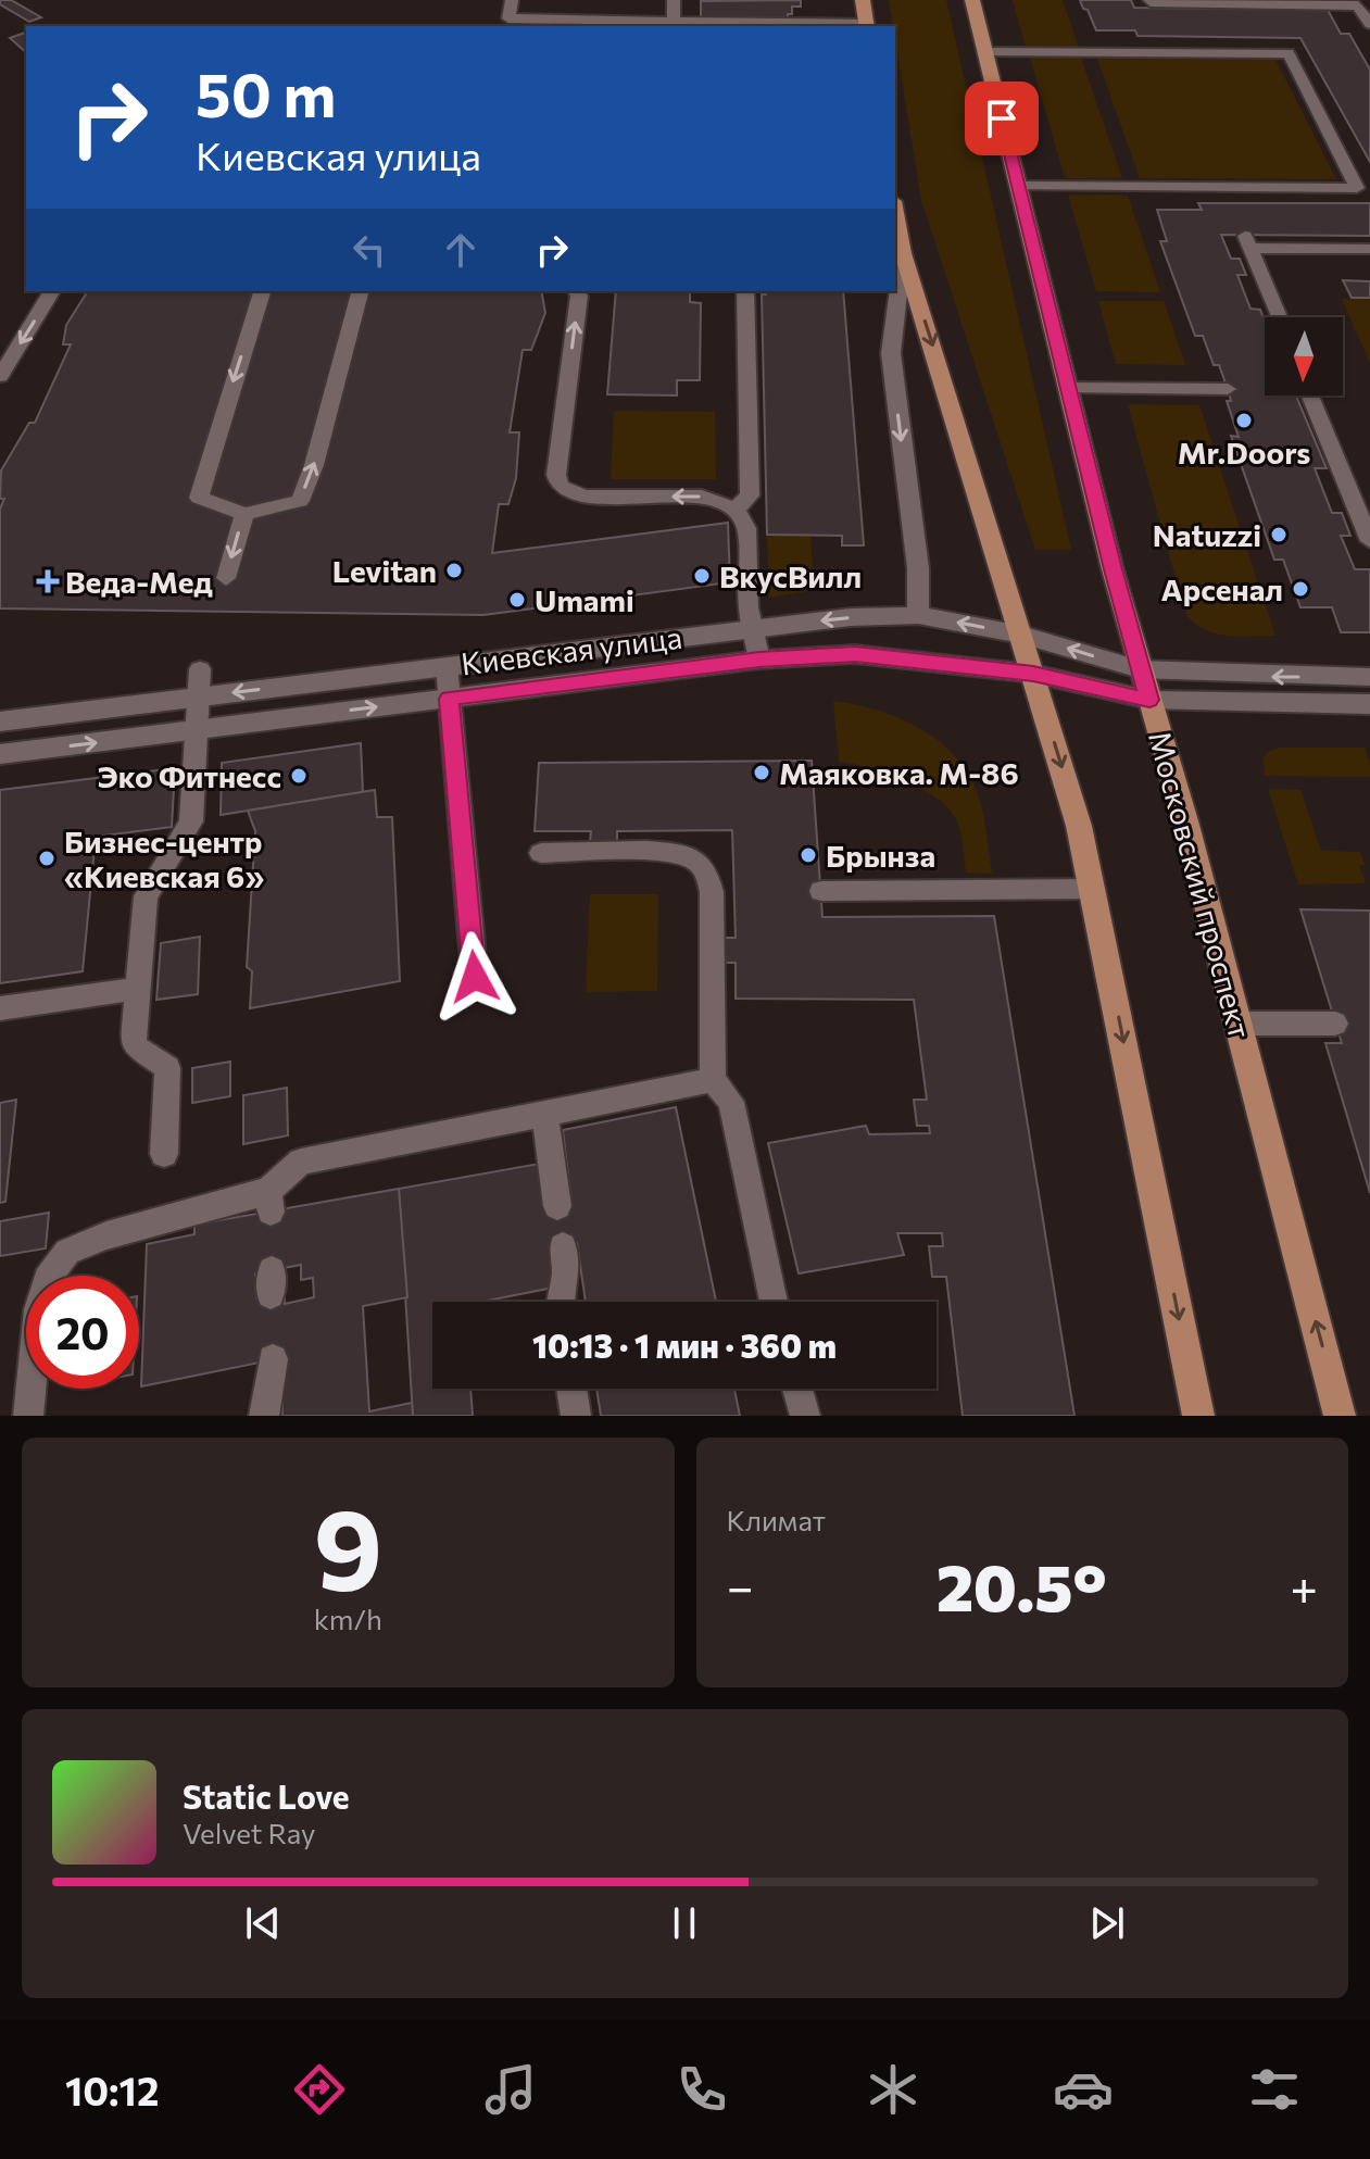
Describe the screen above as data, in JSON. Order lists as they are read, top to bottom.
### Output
{
  "streets": {
    "main road": ["Московский проспект"],
    "street": ["Киевская улица"]
  },
  "crossings": [
    ["Киевская улица", "Московский проспект"]
  ],
  "places": {
    "other": [
      "Mr.Doors",
      "Natuzzi",
      "Levitan",
      "ВкусВилл",
      "Арсенал",
      "Umami",
      "Маяковка. М-86",
      "Эко Фитнесс",
      "Брынза",
      "Бизнес-центр «Киевская 6»"
    ],
    "health": ["Веда-Мед"]
  },
  "north": "bottom",
  "page": {
    "turn": ["50 m", "Киевская улица"],
    "limit": "20",
    "trip": "10:13 · 1 мин · 360 m",
    "tile": [
      ["9", "km/h"],
      "Климат"
    ],
    "heat": ["−", "20.5°", "+"],
    "song": ["Static Love", "Velvet Ray"],
    "tabs": "10:12"
  }
}
